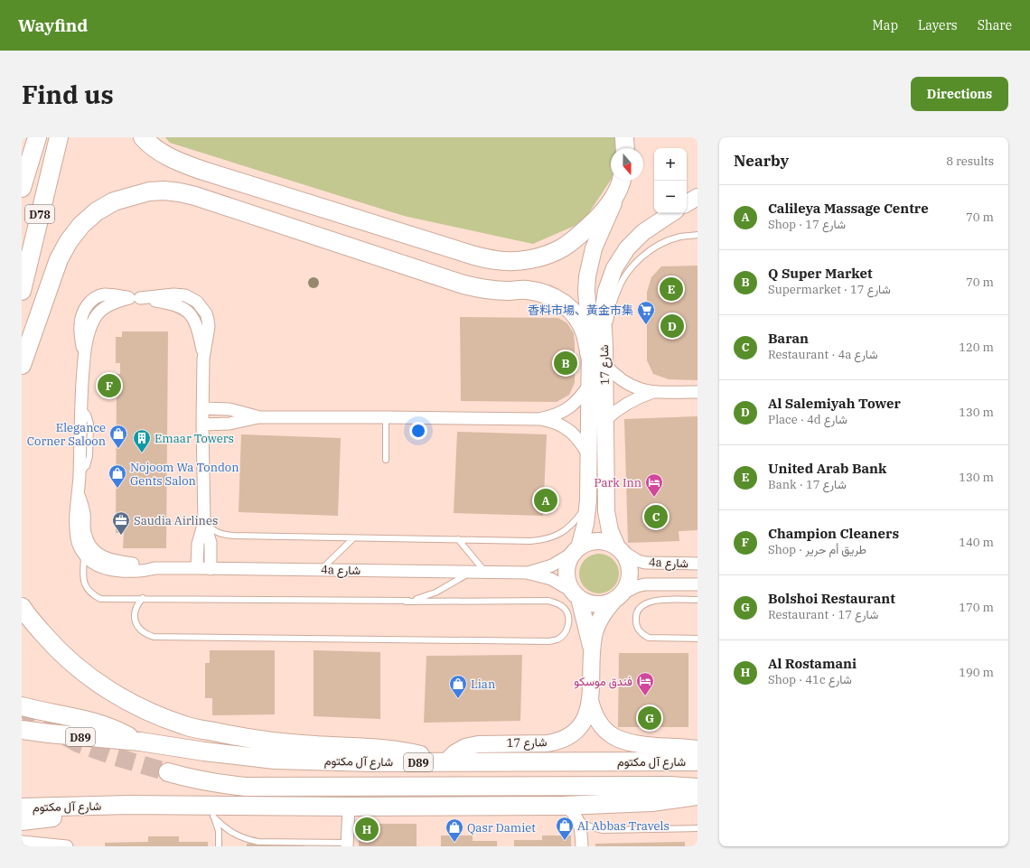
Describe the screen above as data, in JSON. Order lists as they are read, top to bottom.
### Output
{
  "streets": {
    "main road": ["D78", "D89", "شارع آل مكتوم"],
    "street": ["شارع 17", "4a شارع"]
  },
  "crossings": [
    ["شارع 17", "4a شارع"],
    ["شارع 17", "شارع آل مكتوم"]
  ],
  "places": {
    "supermarket": ["香料市場、黃金市集"],
    "shop": [
      "Elegance Corner Saloon",
      "Nojoom Wa Tondon Gents Salon",
      "Lian",
      "Al Abbas Travels",
      "Qasr Damiet"
    ],
    "building": ["Emaar Towers"],
    "hotel": ["Park Inn", "فندق موسكو"],
    "office": ["Saudia Airlines"]
  },
  "north": "bottom",
  "page": {
    "header": "Wayfind",
    "nav": ["Map", "Layers", "Share"],
    "buttons": "Directions",
    "title": "Find us",
    "heading": ["Nearby", "8 results"],
    "map_buttons": ["+", "−"],
    "list": [
      {
        "mark": "A",
        "name": "Calileya Massage Centre",
        "note": "Shop · شارع 17",
        "value": "70 m"
      },
      {
        "mark": "B",
        "name": "Q Super Market",
        "note": "Supermarket · شارع 17",
        "value": "70 m"
      },
      {
        "mark": "C",
        "name": "Baran",
        "note": "Restaurant · 4a شارع",
        "value": "120 m"
      },
      {
        "mark": "D",
        "name": "Al Salemiyah Tower",
        "note": "Place · 4d شارع",
        "value": "130 m"
      },
      {
        "mark": "E",
        "name": "United Arab Bank",
        "note": "Bank · شارع 17",
        "value": "130 m"
      },
      {
        "mark": "F",
        "name": "Champion Cleaners",
        "note": "Shop · طريق أم حرير",
        "value": "140 m"
      },
      {
        "mark": "G",
        "name": "Bolshoi Restaurant",
        "note": "Restaurant · شارع 17",
        "value": "170 m"
      },
      {
        "mark": "H",
        "name": "Al Rostamani",
        "note": "Shop · 41c شارع",
        "value": "190 m"
      }
    ],
    "pins": [
      "E",
      "D",
      "B",
      "F",
      "A",
      "C",
      "G",
      "H"
    ]
  }
}
